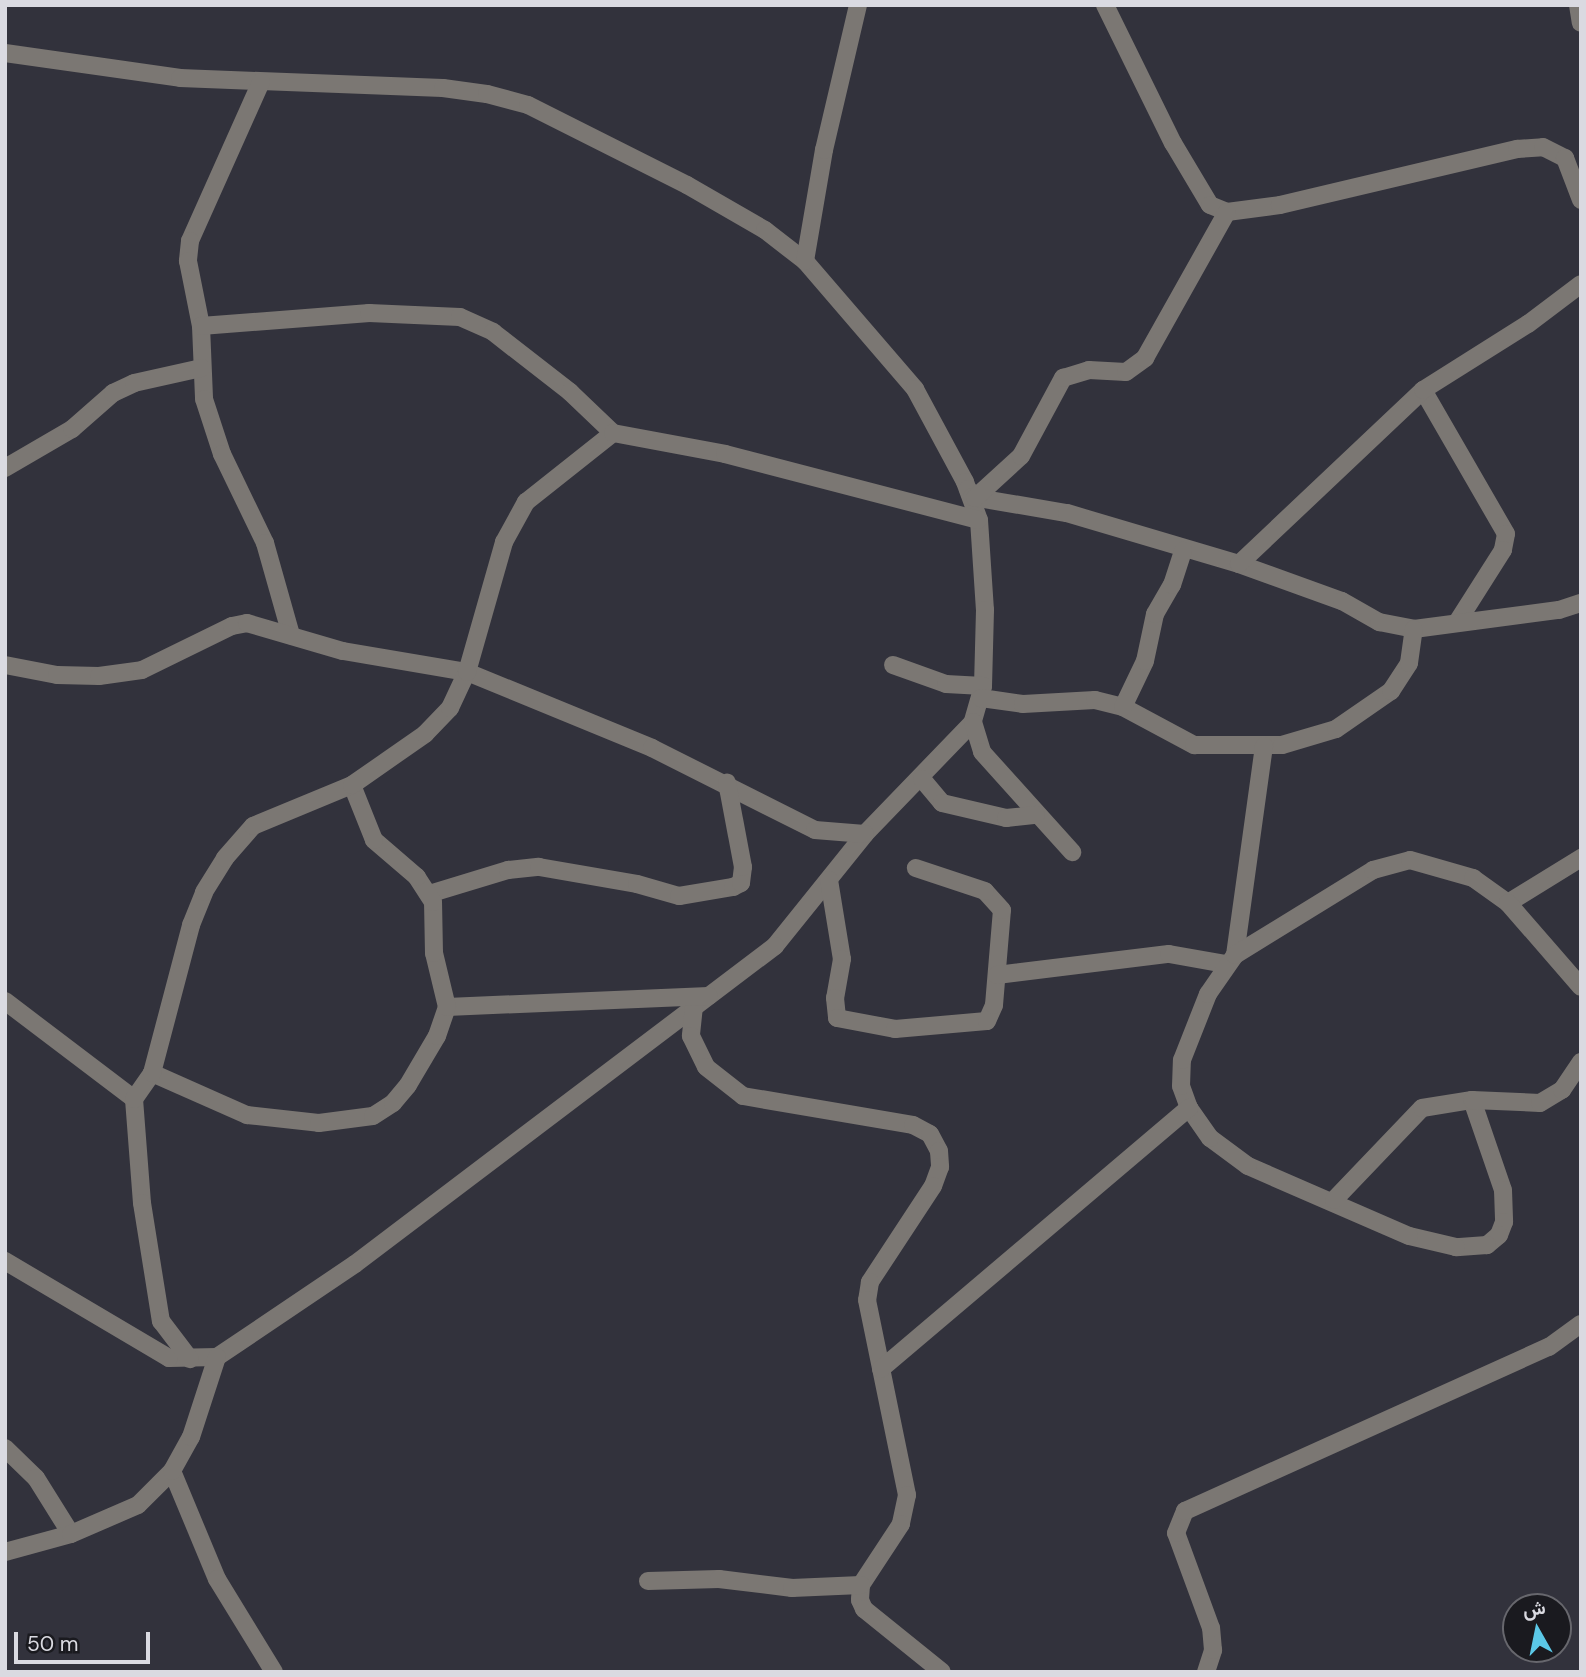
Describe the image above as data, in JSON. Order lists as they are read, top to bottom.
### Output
{
  "scale_bar": "50 m",
  "north": "top"
}
